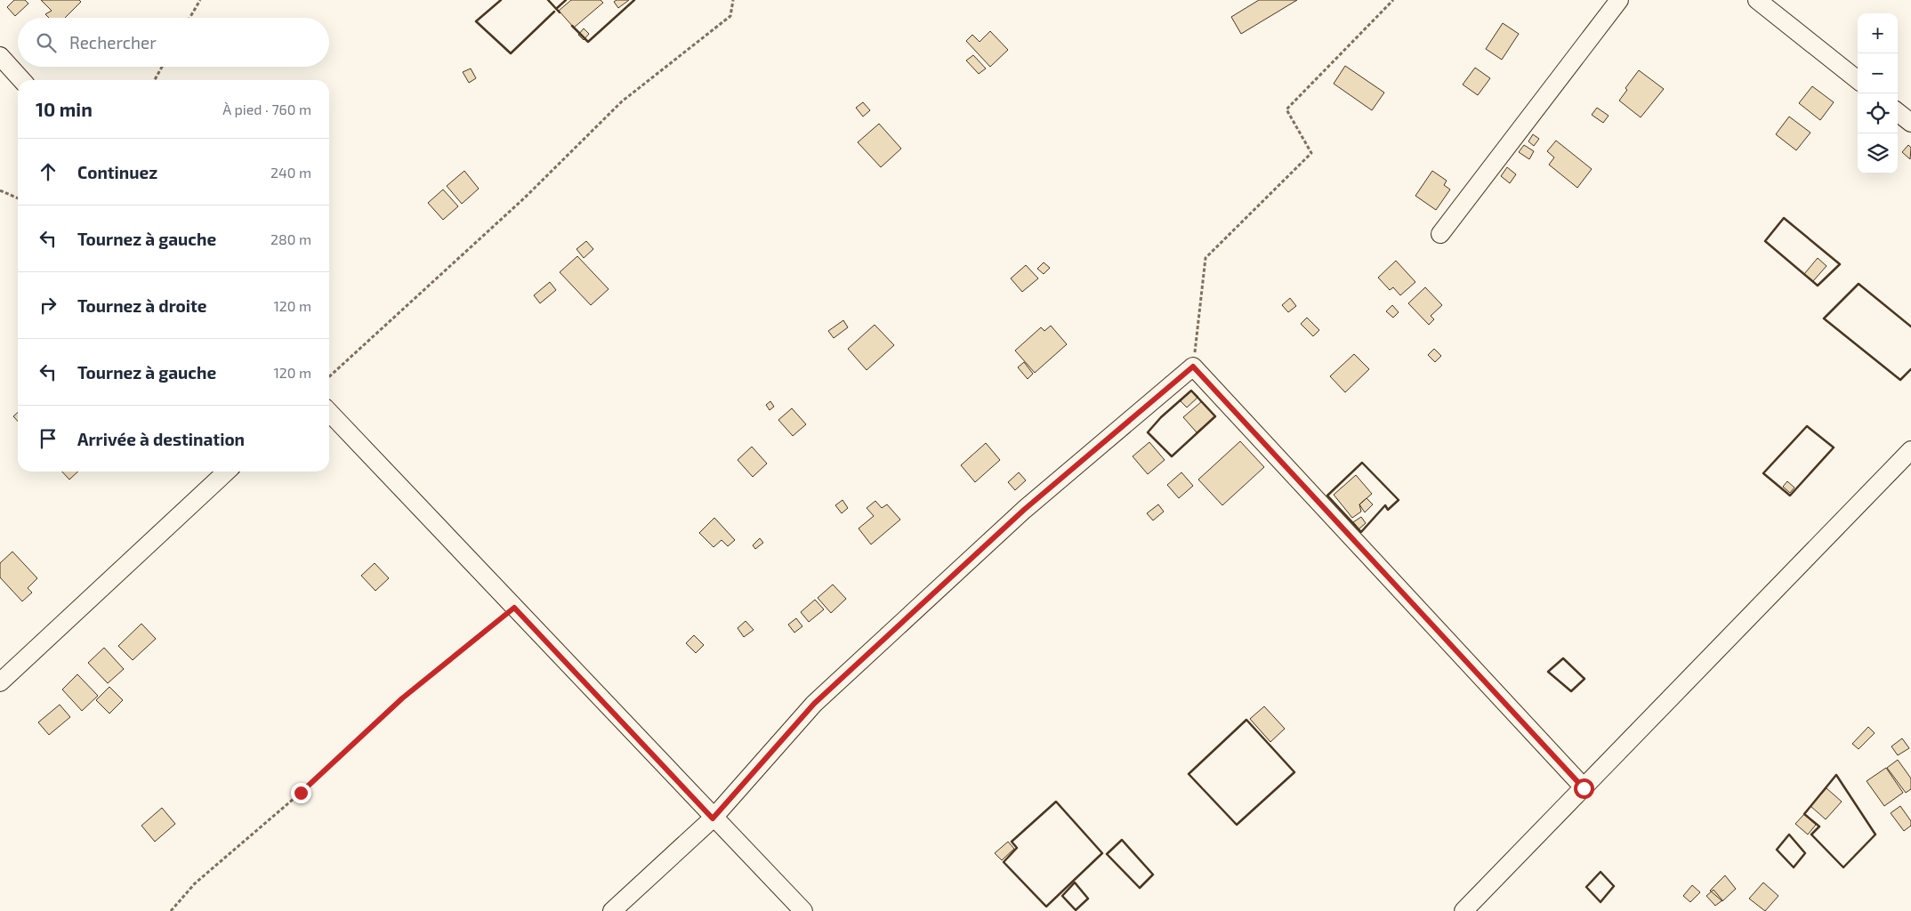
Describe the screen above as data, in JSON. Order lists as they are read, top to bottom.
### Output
{
  "page": {
    "map_buttons": ["+", "−"],
    "search": "Rechercher",
    "heading": ["10 min", "À pied · 760 m"],
    "list": [
      ["Continuez", "240 m"],
      ["Tournez à gauche", "280 m"],
      ["Tournez à droite", "120 m"],
      ["Tournez à gauche", "120 m"],
      "Arrivée à destination"
    ]
  }
}
